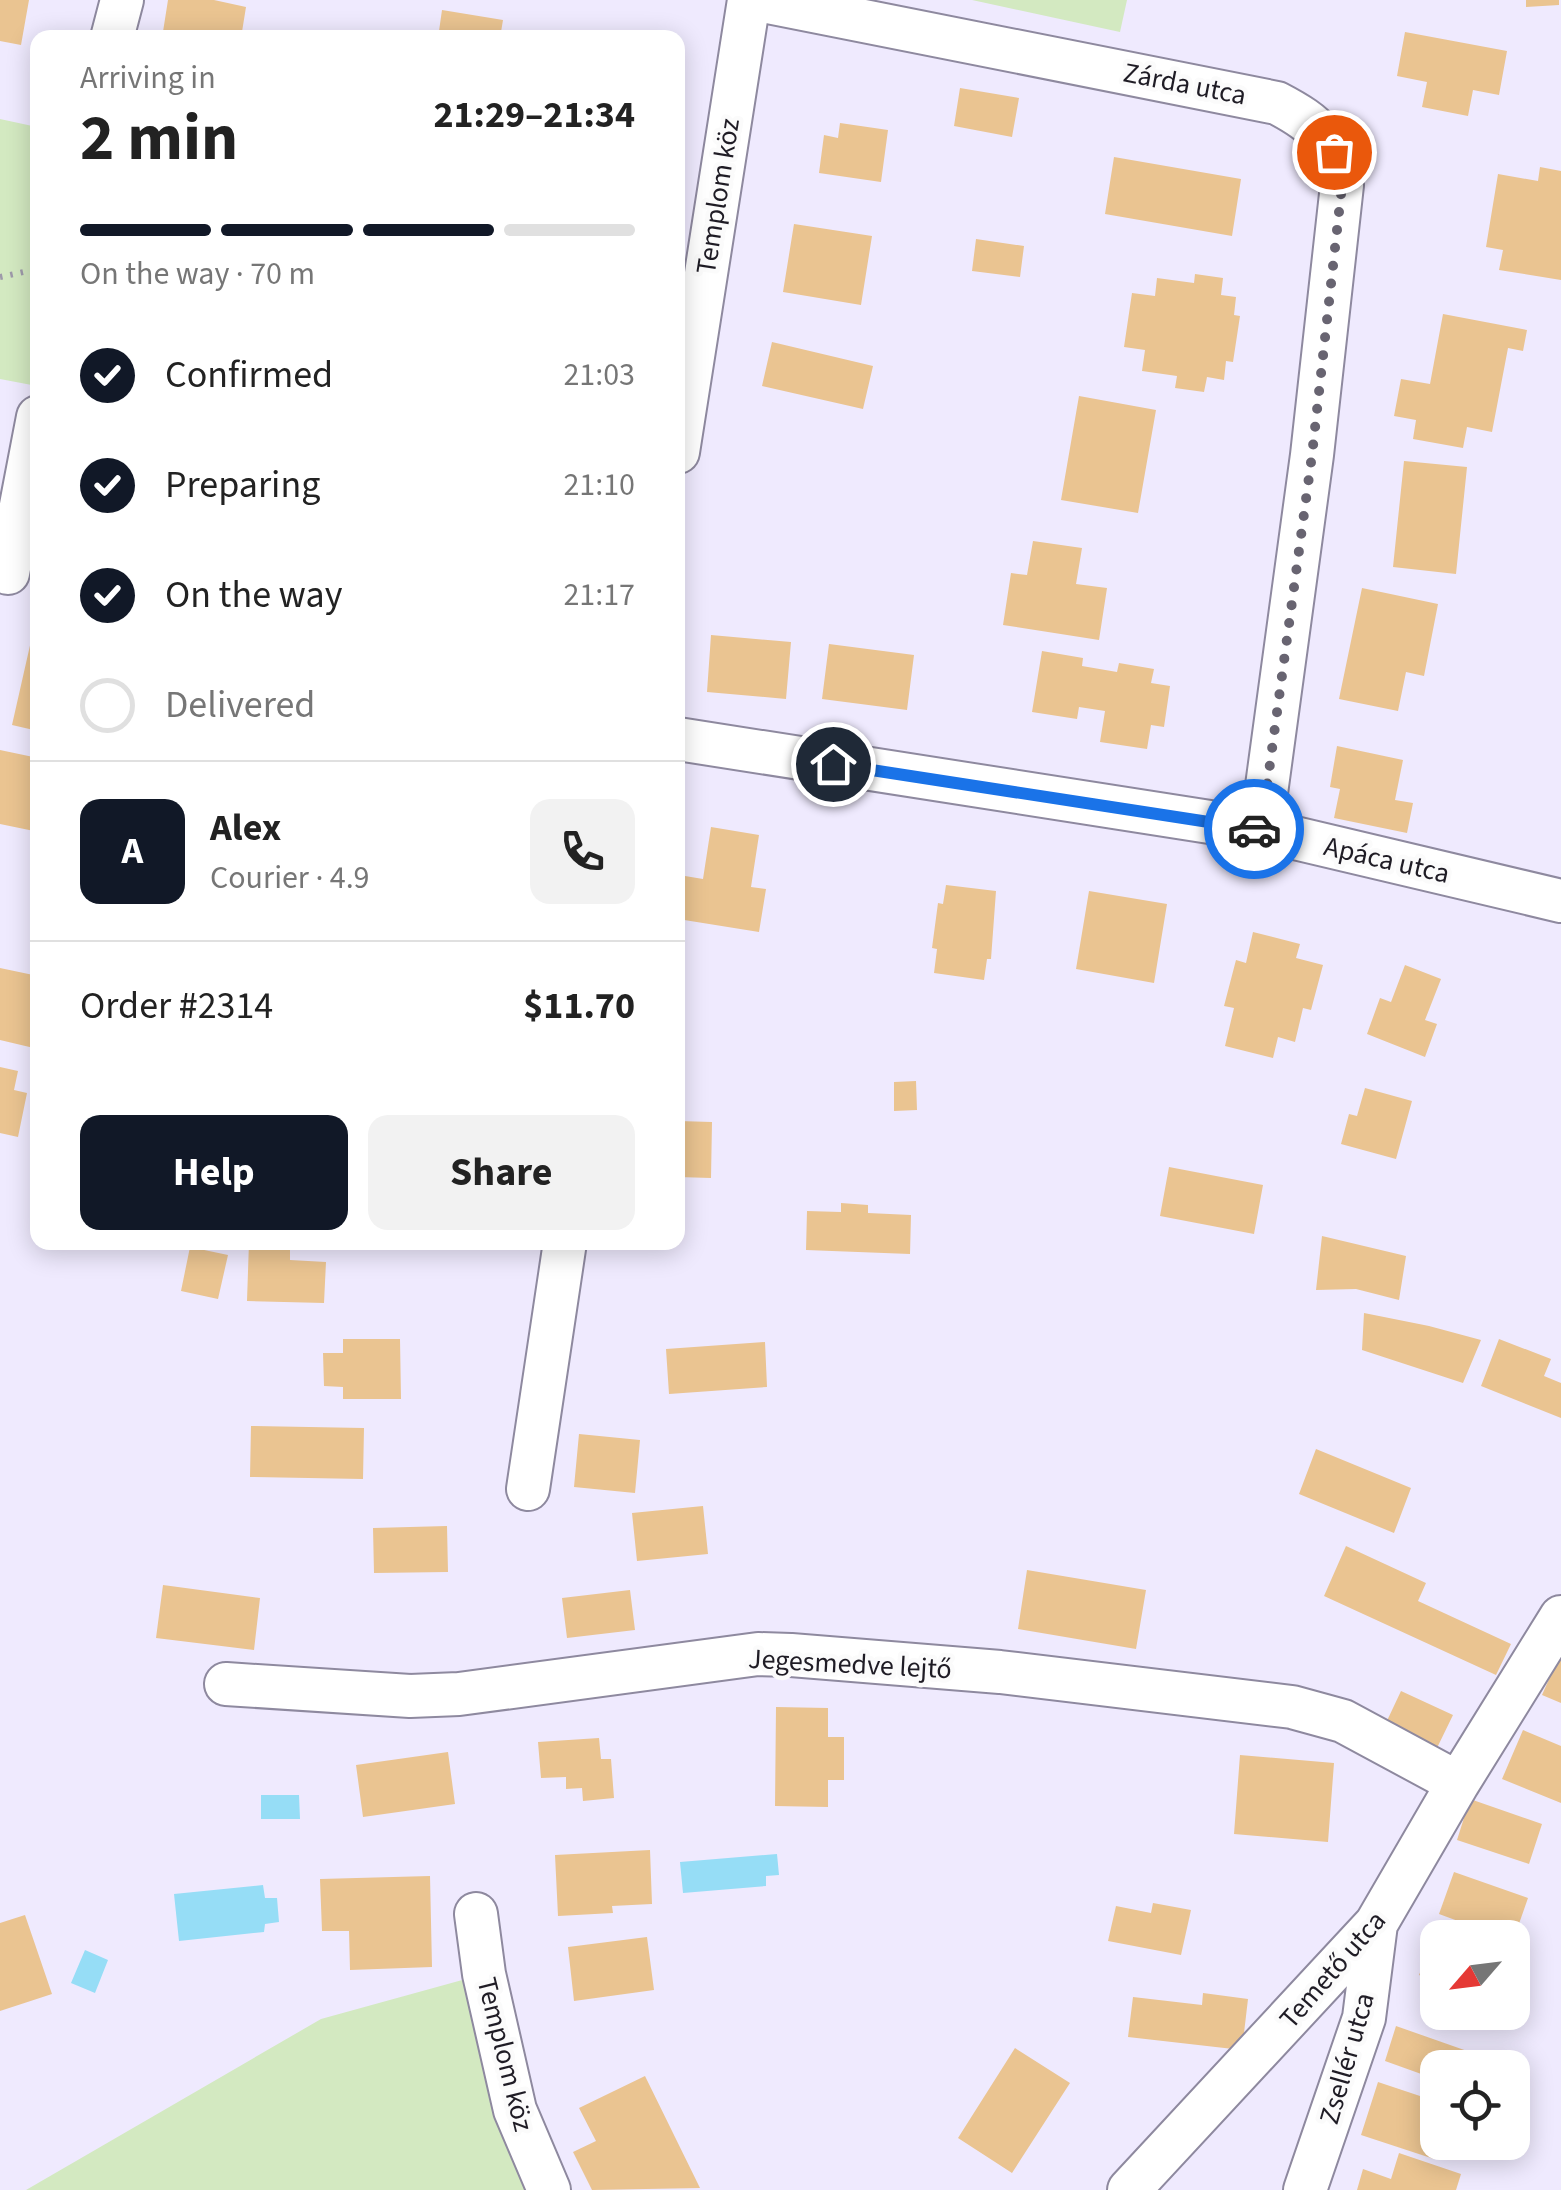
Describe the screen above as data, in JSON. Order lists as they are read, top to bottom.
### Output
{
  "streets": {
    "street": [
      "Zárda utca",
      "Templom köz",
      "Apáca utca",
      "Jegesmedve lejtő",
      "Temető utca",
      "Zsellér utca"
    ]
  },
  "crossings": [
    ["Zárda utca", "Apáca utca"],
    ["Jegesmedve lejtő", "Temető utca"],
    ["Temető utca", "Zsellér utca"]
  ],
  "north": "bottom left",
  "page": {
    "heading": ["2 min", "Arriving in", "21:29–21:34"],
    "panel": [
      "Alex",
      "Courier · 4.9",
      "Order #2314",
      "$11.70"
    ],
    "bar": "On the way · 70 m",
    "list": [
      ["Confirmed", "21:03"],
      ["Preparing", "21:10"],
      ["On the way", "21:17"],
      "Delivered"
    ],
    "round": "A",
    "buttons": ["Help", "Share"]
  }
}
